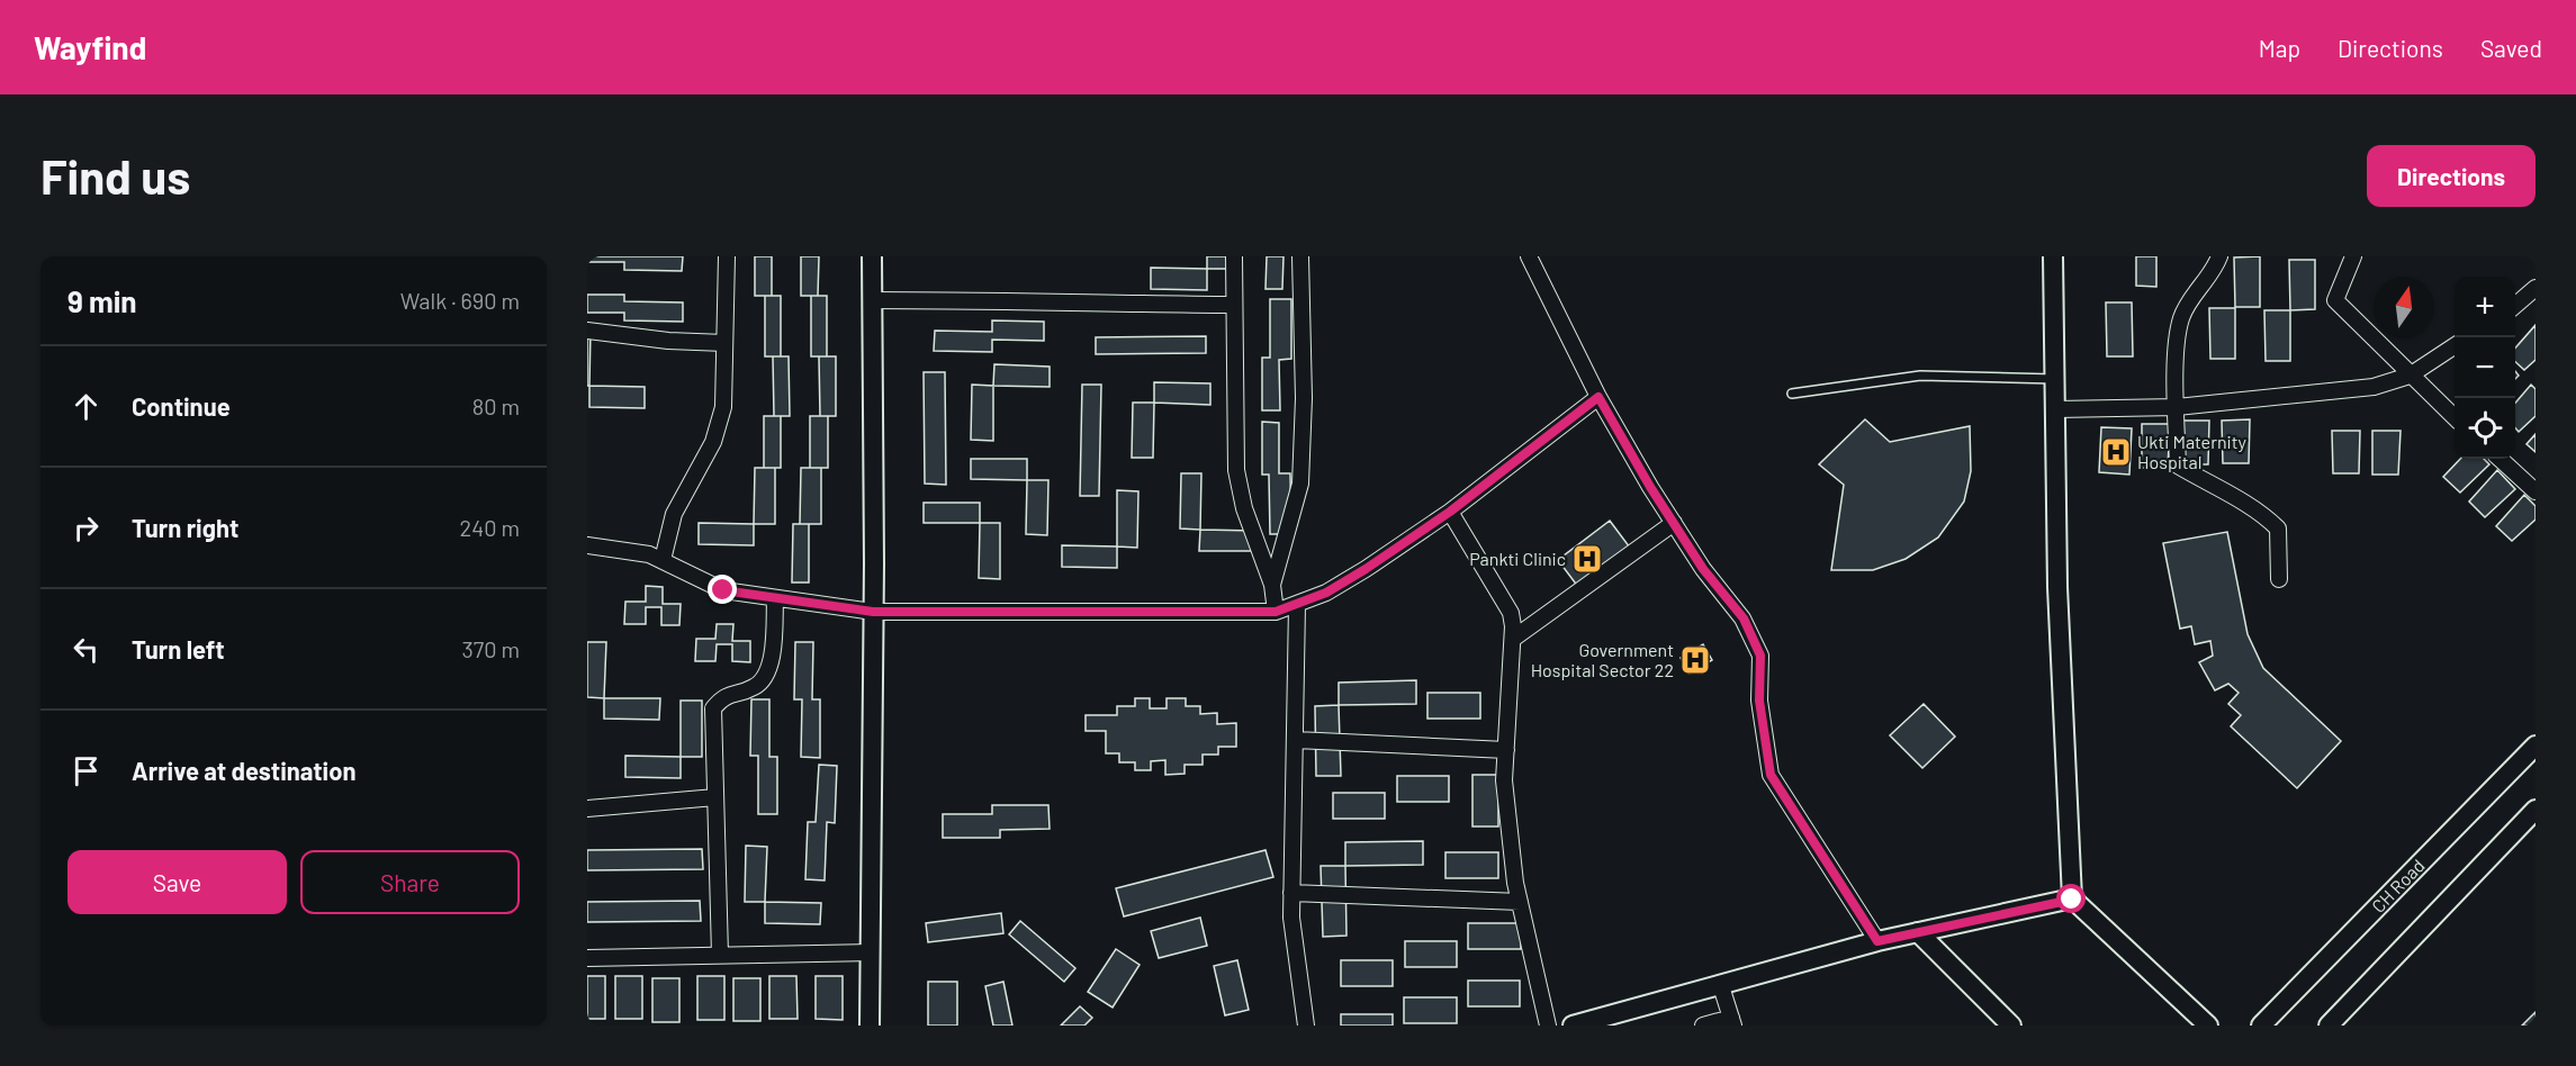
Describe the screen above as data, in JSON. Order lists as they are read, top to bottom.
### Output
{
  "streets": {
    "street": ["CH Road"]
  },
  "places": {
    "hospital": ["Ukti Maternity Hospital", "Pankti Clinic", "Government Hospital Sector 22"]
  },
  "north": "top",
  "page": {
    "header": "Wayfind",
    "nav": ["Map", "Directions", "Saved"],
    "buttons": [
      "Directions",
      ["Save", "Share"]
    ],
    "title": "Find us",
    "heading": ["9 min", "Walk · 690 m"],
    "map_buttons": ["+", "−"],
    "list": [
      ["Continue", "80 m"],
      ["Turn right", "240 m"],
      ["Turn left", "370 m"],
      "Arrive at destination"
    ]
  }
}
